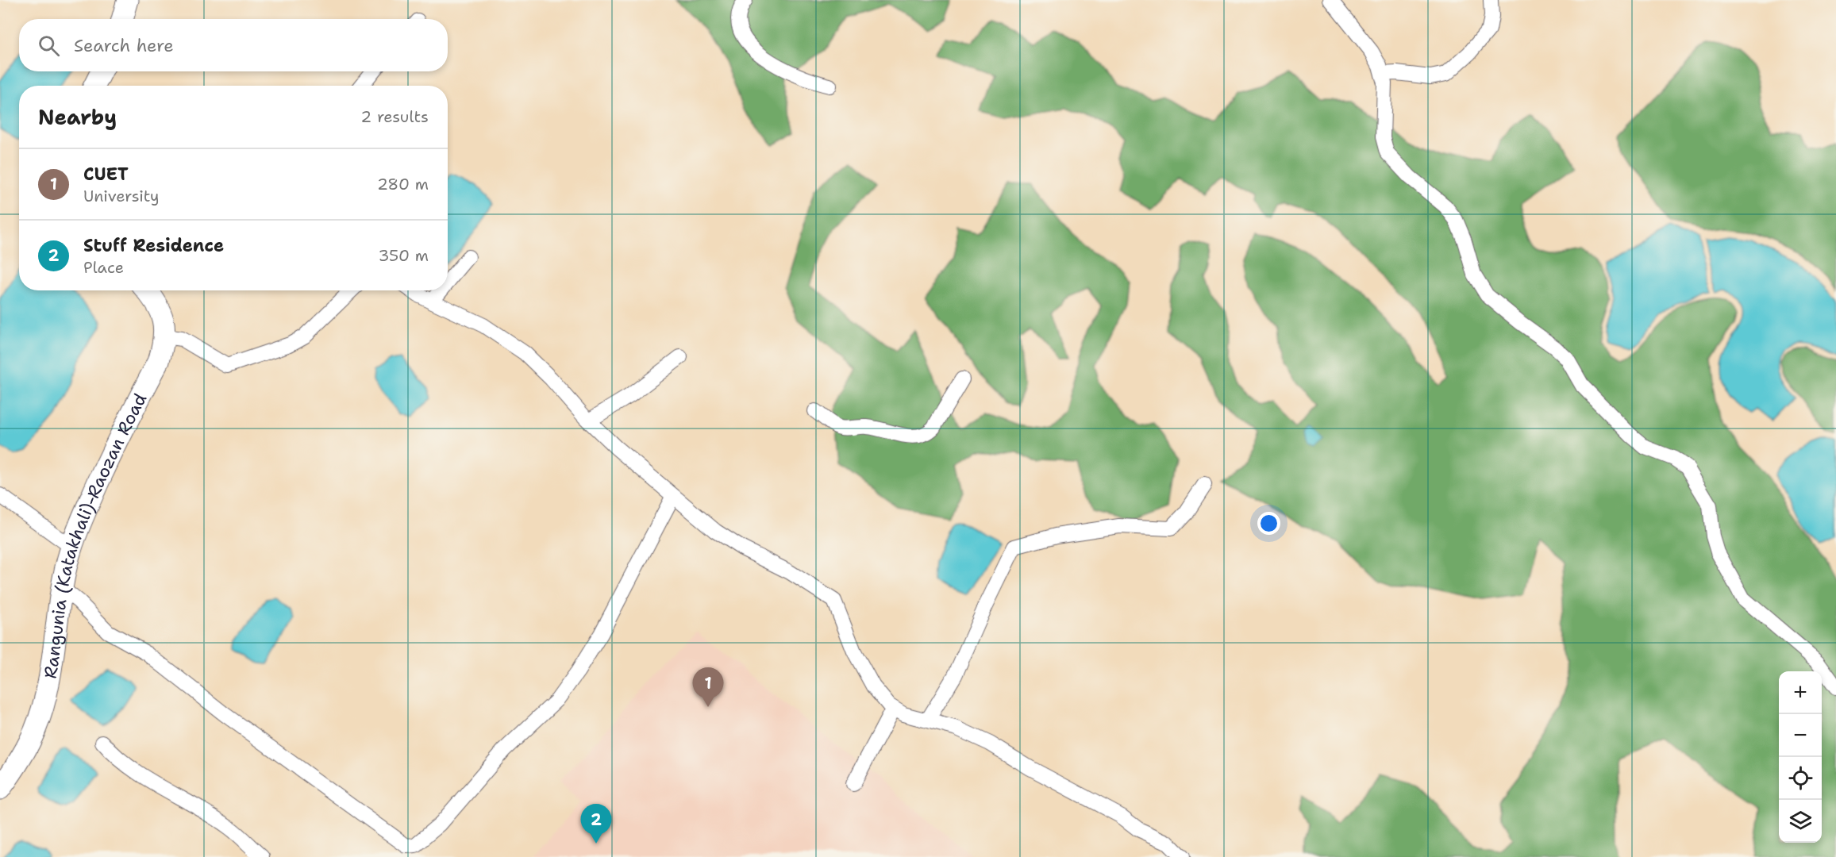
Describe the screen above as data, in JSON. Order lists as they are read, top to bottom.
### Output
{
  "streets": {
    "main road": ["Rangunia (Katakhali)-Raozan Road"]
  },
  "page": {
    "search": "Search here",
    "heading": ["Nearby", "2 results"],
    "list": [
      {
        "mark": "1",
        "name": "CUET",
        "note": "University",
        "value": "280 m"
      },
      {
        "mark": "2",
        "name": "Stuff Residence",
        "note": "Place",
        "value": "350 m"
      }
    ],
    "pins": ["1", "2"],
    "map_buttons": ["+", "−"]
  }
}
